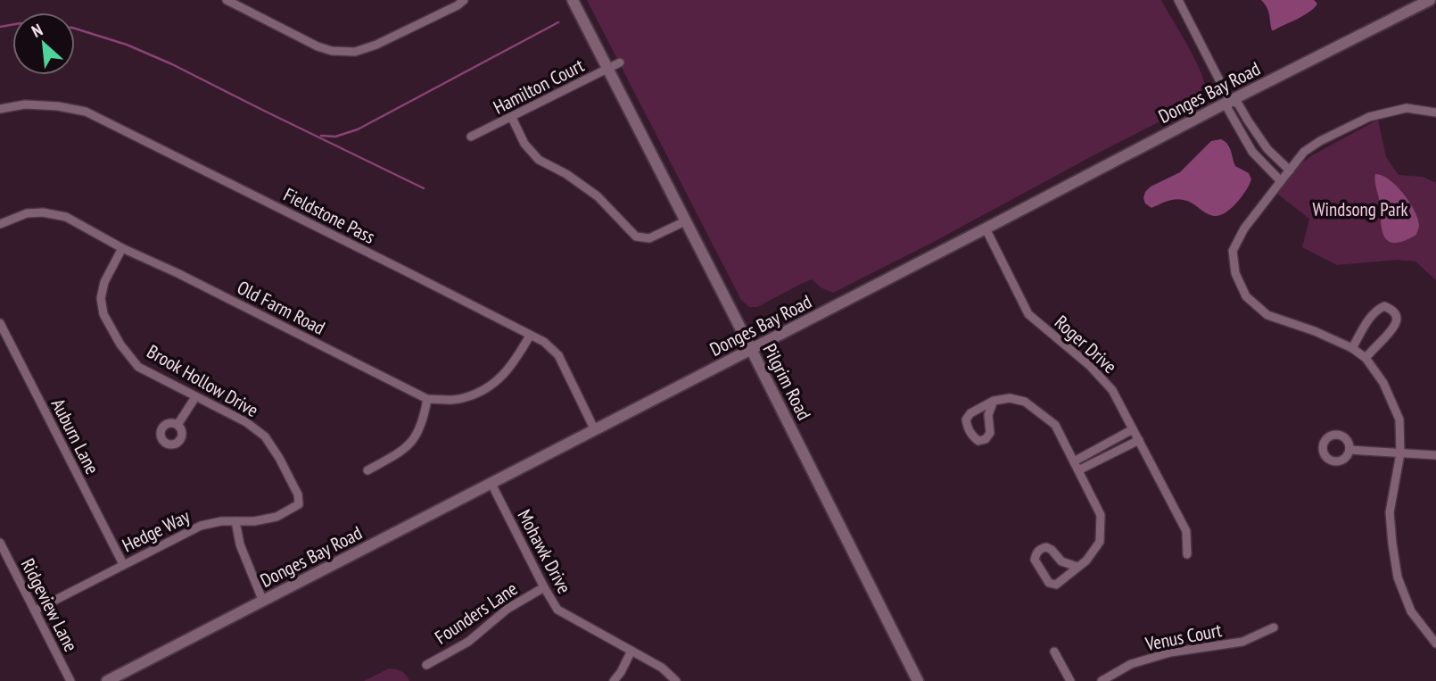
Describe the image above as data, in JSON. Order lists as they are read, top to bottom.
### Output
{
  "streets": {
    "street": [
      "Hamilton Court",
      "Donges Bay Road",
      "Fieldstone Pass",
      "Old Farm Road",
      "Roger Drive",
      "Brook Hollow Drive",
      "Pilgrim Road",
      "Auburn Lane",
      "Hedge Way",
      "Mohawk Drive",
      "Ridgeview Lane",
      "Founders Lane",
      "Venus Court"
    ]
  },
  "crossings": [
    ["Hamilton Court", "Pilgrim Road"],
    ["Donges Bay Road", "Fieldstone Pass"],
    ["Donges Bay Road", "Roger Drive"],
    ["Donges Bay Road", "Pilgrim Road"],
    ["Donges Bay Road", "Mohawk Drive"],
    ["Fieldstone Pass", "Old Farm Road"],
    ["Old Farm Road", "Brook Hollow Drive"],
    ["Brook Hollow Drive", "Hedge Way"],
    ["Auburn Lane", "Hedge Way"],
    ["Hedge Way", "Ridgeview Lane"],
    ["Mohawk Drive", "Founders Lane"]
  ],
  "parks": ["Windsong Park"],
  "north": "top left"
}
